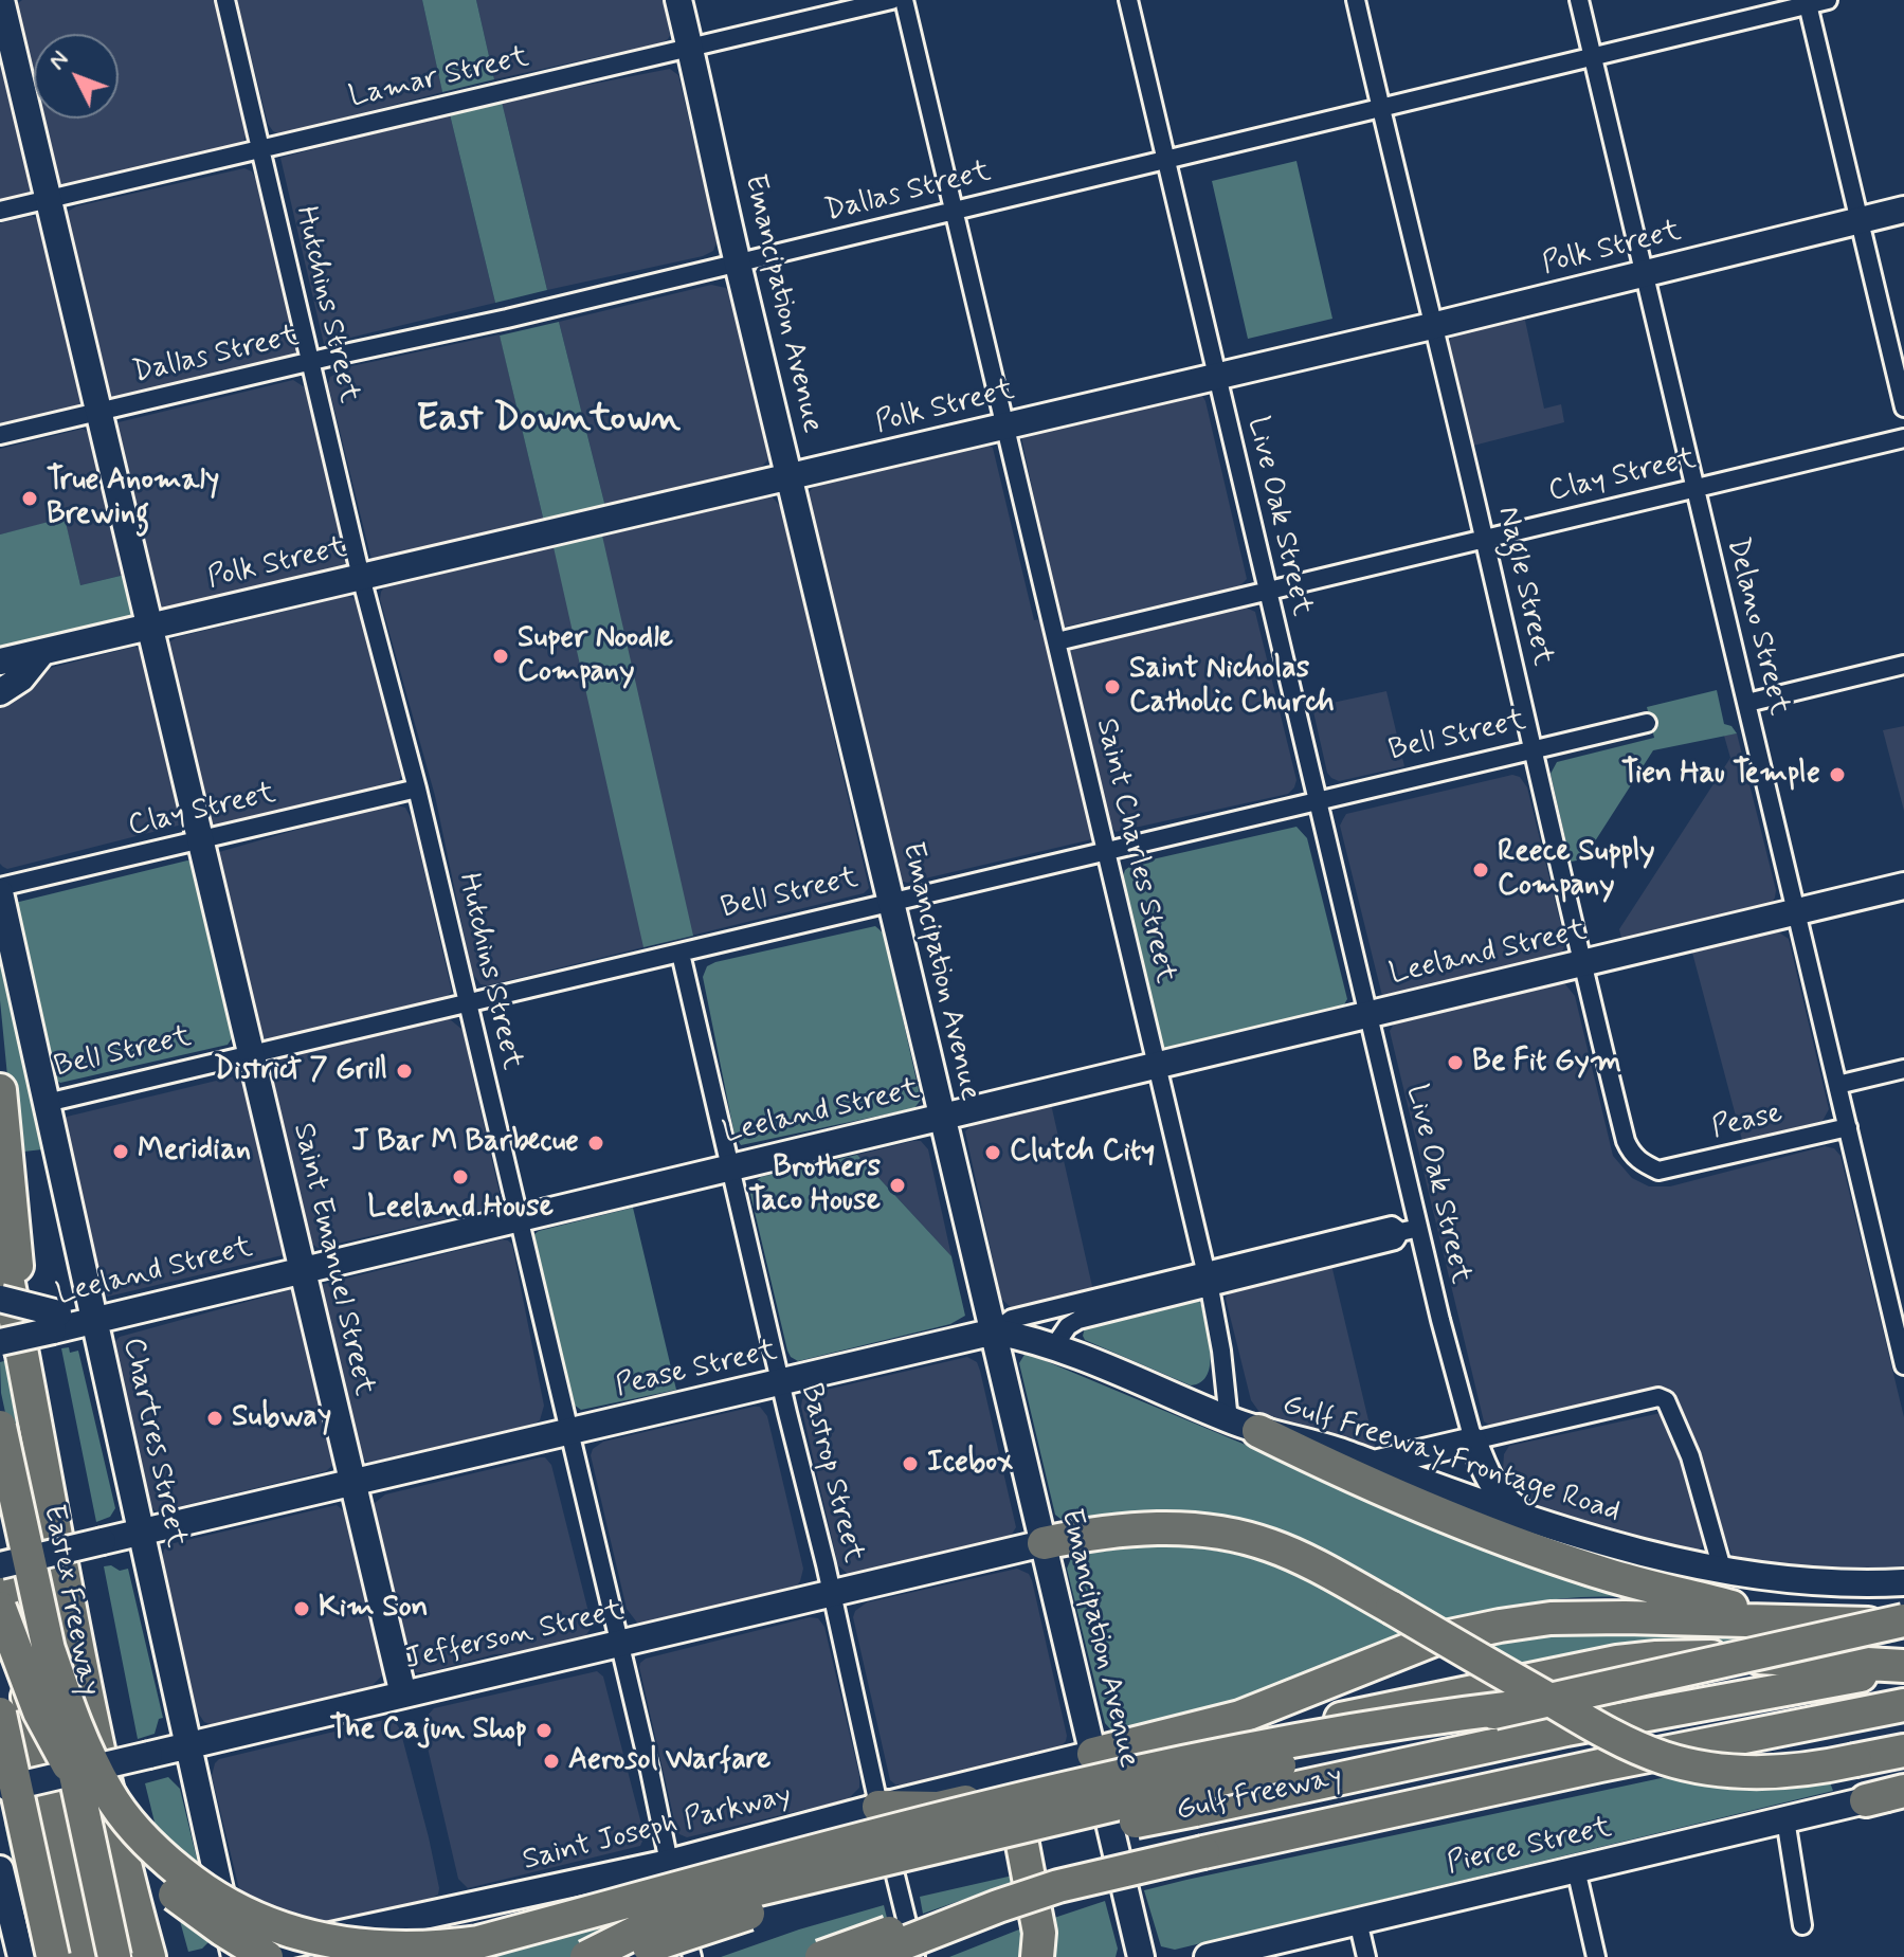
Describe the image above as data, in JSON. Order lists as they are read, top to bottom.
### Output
{
  "streets": {
    "highway": ["Eastex Freeway", "Gulf Freeway"],
    "main road": [
      "Polk Street",
      "Emancipation Avenue",
      "Leeland Street",
      "Saint Emanuel Street",
      "Pease Street",
      "Chartres Street",
      "Gulf Freeway Frontage Road",
      "Jefferson Street",
      "Saint Joseph Parkway",
      "Pierce Street"
    ],
    "street": [
      "Lamar Street",
      "Dallas Street",
      "Hutchins Street",
      "Clay Street",
      "Live Oak Street",
      "Nagle Street",
      "Delano Street",
      "Bell Street",
      "Saint Charles Street",
      "Pease",
      "Bastrop Street"
    ]
  },
  "crossings": [
    ["Lamar Street", "Emancipation Avenue"],
    ["Lamar Street", "Hutchins Street"],
    ["Dallas Street", "Emancipation Avenue"],
    ["Dallas Street", "Hutchins Street"],
    ["Dallas Street", "Live Oak Street"],
    ["Dallas Street", "Nagle Street"],
    ["Dallas Street", "Delano Street"],
    ["Dallas Street", "Saint Charles Street"],
    ["Dallas Street", "Saint Emanuel Street"],
    ["Polk Street", "Emancipation Avenue"],
    ["Polk Street", "Hutchins Street"],
    ["Polk Street", "Live Oak Street"],
    ["Polk Street", "Nagle Street"],
    ["Polk Street", "Delano Street"],
    ["Polk Street", "Saint Charles Street"],
    ["Polk Street", "Saint Emanuel Street"],
    ["Emancipation Avenue", "Bell Street"],
    ["Emancipation Avenue", "Leeland Street"],
    ["Emancipation Avenue", "Pease Street"],
    ["Emancipation Avenue", "Gulf Freeway Frontage Road"],
    ["Emancipation Avenue", "Jefferson Street"],
    ["Emancipation Avenue", "Gulf Freeway"],
    ["Emancipation Avenue", "Saint Joseph Parkway"],
    ["Hutchins Street", "Clay Street"],
    ["Hutchins Street", "Bell Street"],
    ["Hutchins Street", "Leeland Street"],
    ["Hutchins Street", "Pease Street"],
    ["Hutchins Street", "Jefferson Street"],
    ["Hutchins Street", "Saint Joseph Parkway"],
    ["Clay Street", "Live Oak Street"],
    ["Clay Street", "Nagle Street"],
    ["Clay Street", "Delano Street"],
    ["Clay Street", "Saint Charles Street"],
    ["Clay Street", "Saint Emanuel Street"],
    ["Clay Street", "Chartres Street"],
    ["Live Oak Street", "Bell Street"],
    ["Live Oak Street", "Leeland Street"],
    ["Live Oak Street", "Pease Street"],
    ["Nagle Street", "Bell Street"],
    ["Nagle Street", "Leeland Street"],
    ["Nagle Street", "Pease"],
    ["Delano Street", "Leeland Street"],
    ["Delano Street", "Pease"],
    ["Bell Street", "Saint Charles Street"],
    ["Bell Street", "Saint Emanuel Street"],
    ["Bell Street", "Chartres Street"],
    ["Bell Street", "Bastrop Street"],
    ["Saint Charles Street", "Leeland Street"],
    ["Saint Charles Street", "Pease Street"],
    ["Saint Charles Street", "Gulf Freeway Frontage Road"],
    ["Leeland Street", "Saint Emanuel Street"],
    ["Leeland Street", "Chartres Street"],
    ["Leeland Street", "Bastrop Street"],
    ["Saint Emanuel Street", "Pease Street"],
    ["Saint Emanuel Street", "Jefferson Street"],
    ["Pease Street", "Chartres Street"],
    ["Pease Street", "Gulf Freeway Frontage Road"],
    ["Pease Street", "Bastrop Street"],
    ["Pease Street", "Eastex Freeway"],
    ["Chartres Street", "Jefferson Street"],
    ["Chartres Street", "Saint Joseph Parkway"],
    ["Bastrop Street", "Jefferson Street"],
    ["Bastrop Street", "Saint Joseph Parkway"],
    ["Gulf Freeway", "Saint Joseph Parkway"]
  ],
  "districts": ["East Downtown"],
  "places": [
    "True Anomaly Brewing",
    "Super Noodle Company",
    "Saint Nicholas Catholic Church",
    "Tien Hau Temple",
    "Reece Supply Company",
    "Be Fit Gym",
    "District 7 Grill",
    "J Bar M Barbecue",
    "Meridian",
    "Clutch City",
    "Leeland House",
    "Brothers Taco House",
    "Subway",
    "Icebox",
    "Kim Son",
    "The Cajun Shop",
    "Aerosol Warfare"
  ],
  "north": "top left"
}
